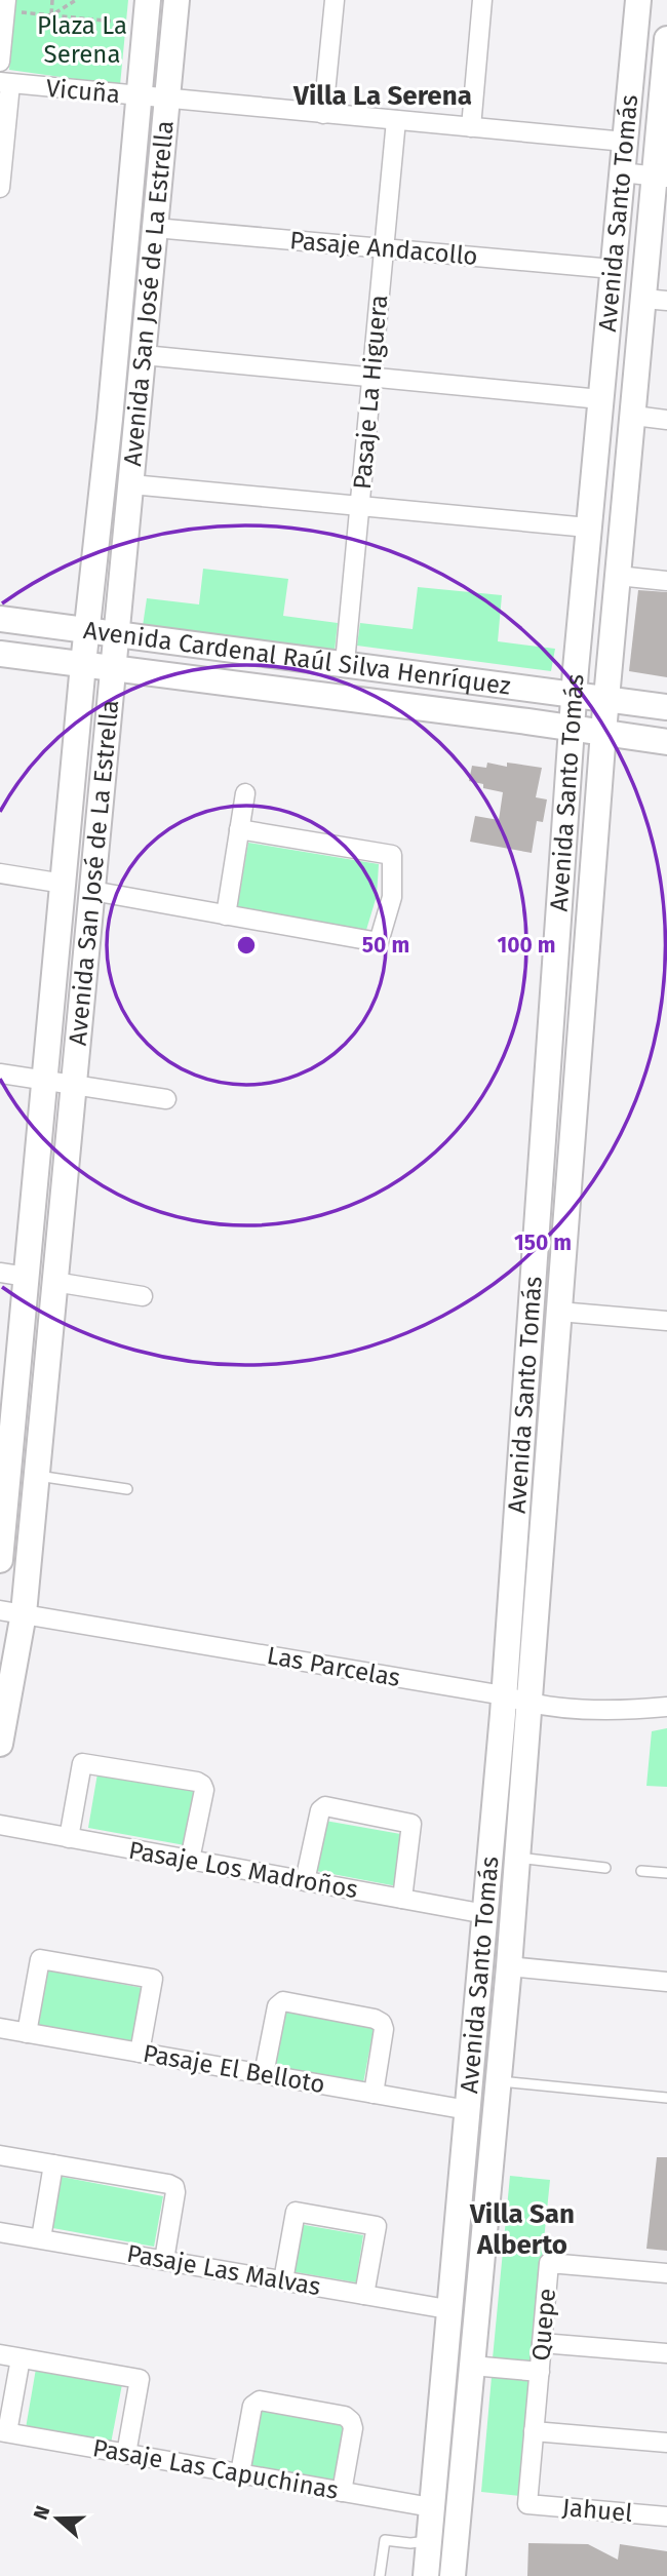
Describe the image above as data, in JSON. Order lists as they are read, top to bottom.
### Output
{
  "streets": {
    "main road": ["Avenida Santo Tomás", "Avenida San José de La Estrella", "Avenida Cardenal Raúl Silva Henríquez"],
    "street": [
      "Vicuña",
      "Pasaje Andacollo",
      "Pasaje La Higuera",
      "Las Parcelas",
      "Pasaje Los Madroños",
      "Pasaje El Belloto",
      "Pasaje Las Malvas",
      "Quepe",
      "Pasaje Las Capuchinas",
      "Jahuel"
    ]
  },
  "crossings": [
    ["Vicuña", "Avenida Santo Tomás"],
    ["Vicuña", "Avenida San José de La Estrella"],
    ["Vicuña", "Pasaje La Higuera"],
    ["Avenida Santo Tomás", "Pasaje Andacollo"],
    ["Avenida Santo Tomás", "Avenida Cardenal Raúl Silva Henríquez"],
    ["Avenida Santo Tomás", "Las Parcelas"],
    ["Avenida Santo Tomás", "Pasaje Los Madroños"],
    ["Avenida Santo Tomás", "Pasaje El Belloto"],
    ["Avenida Santo Tomás", "Pasaje Las Malvas"],
    ["Avenida Santo Tomás", "Pasaje Las Capuchinas"],
    ["Pasaje Andacollo", "Avenida San José de La Estrella"],
    ["Pasaje Andacollo", "Pasaje La Higuera"],
    ["Avenida San José de La Estrella", "Avenida Cardenal Raúl Silva Henríquez"],
    ["Avenida San José de La Estrella", "Las Parcelas"],
    ["Pasaje La Higuera", "Avenida Cardenal Raúl Silva Henríquez"],
    ["Quepe", "Jahuel"]
  ],
  "districts": ["Villa La Serena", "Villa San Alberto"],
  "parks": ["Plaza La Serena"],
  "north": "left",
  "rings": ["50 m", "100 m", "150 m"]
}
